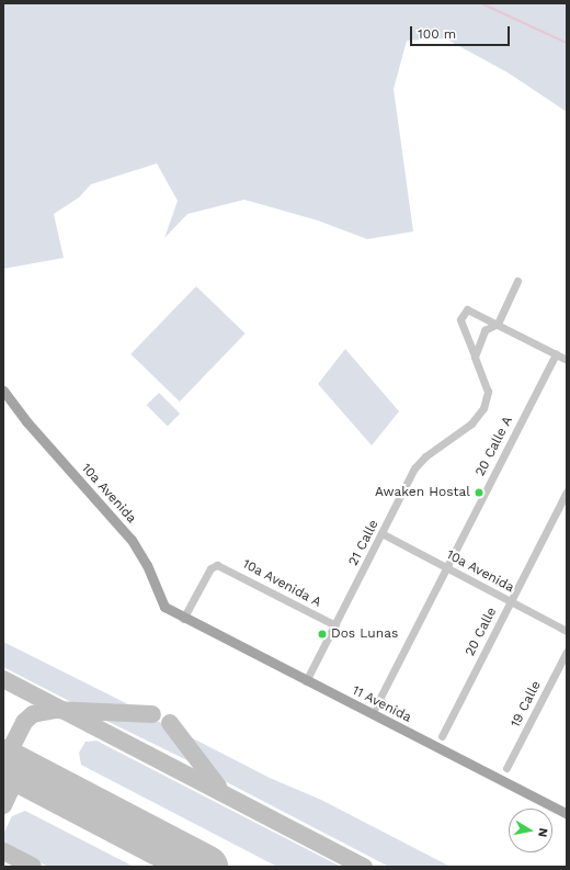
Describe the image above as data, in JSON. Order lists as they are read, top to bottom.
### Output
{
  "streets": {
    "main road": ["10a Avenida", "11 Avenida"],
    "street": [
      "20 Calle A",
      "21 Calle",
      "10a Avenida A",
      "20 Calle",
      "19 Calle"
    ]
  },
  "crossings": [
    ["20 Calle A", "10a Avenida"],
    ["20 Calle A", "11 Avenida"],
    ["10a Avenida", "21 Calle"],
    ["10a Avenida", "10a Avenida A"],
    ["10a Avenida", "20 Calle"],
    ["10a Avenida", "11 Avenida"],
    ["21 Calle", "10a Avenida A"],
    ["21 Calle", "11 Avenida"],
    ["10a Avenida A", "11 Avenida"]
  ],
  "places": ["Awaken Hostal", "Dos Lunas"],
  "scale_bar": "100 m",
  "north": "right"
}
